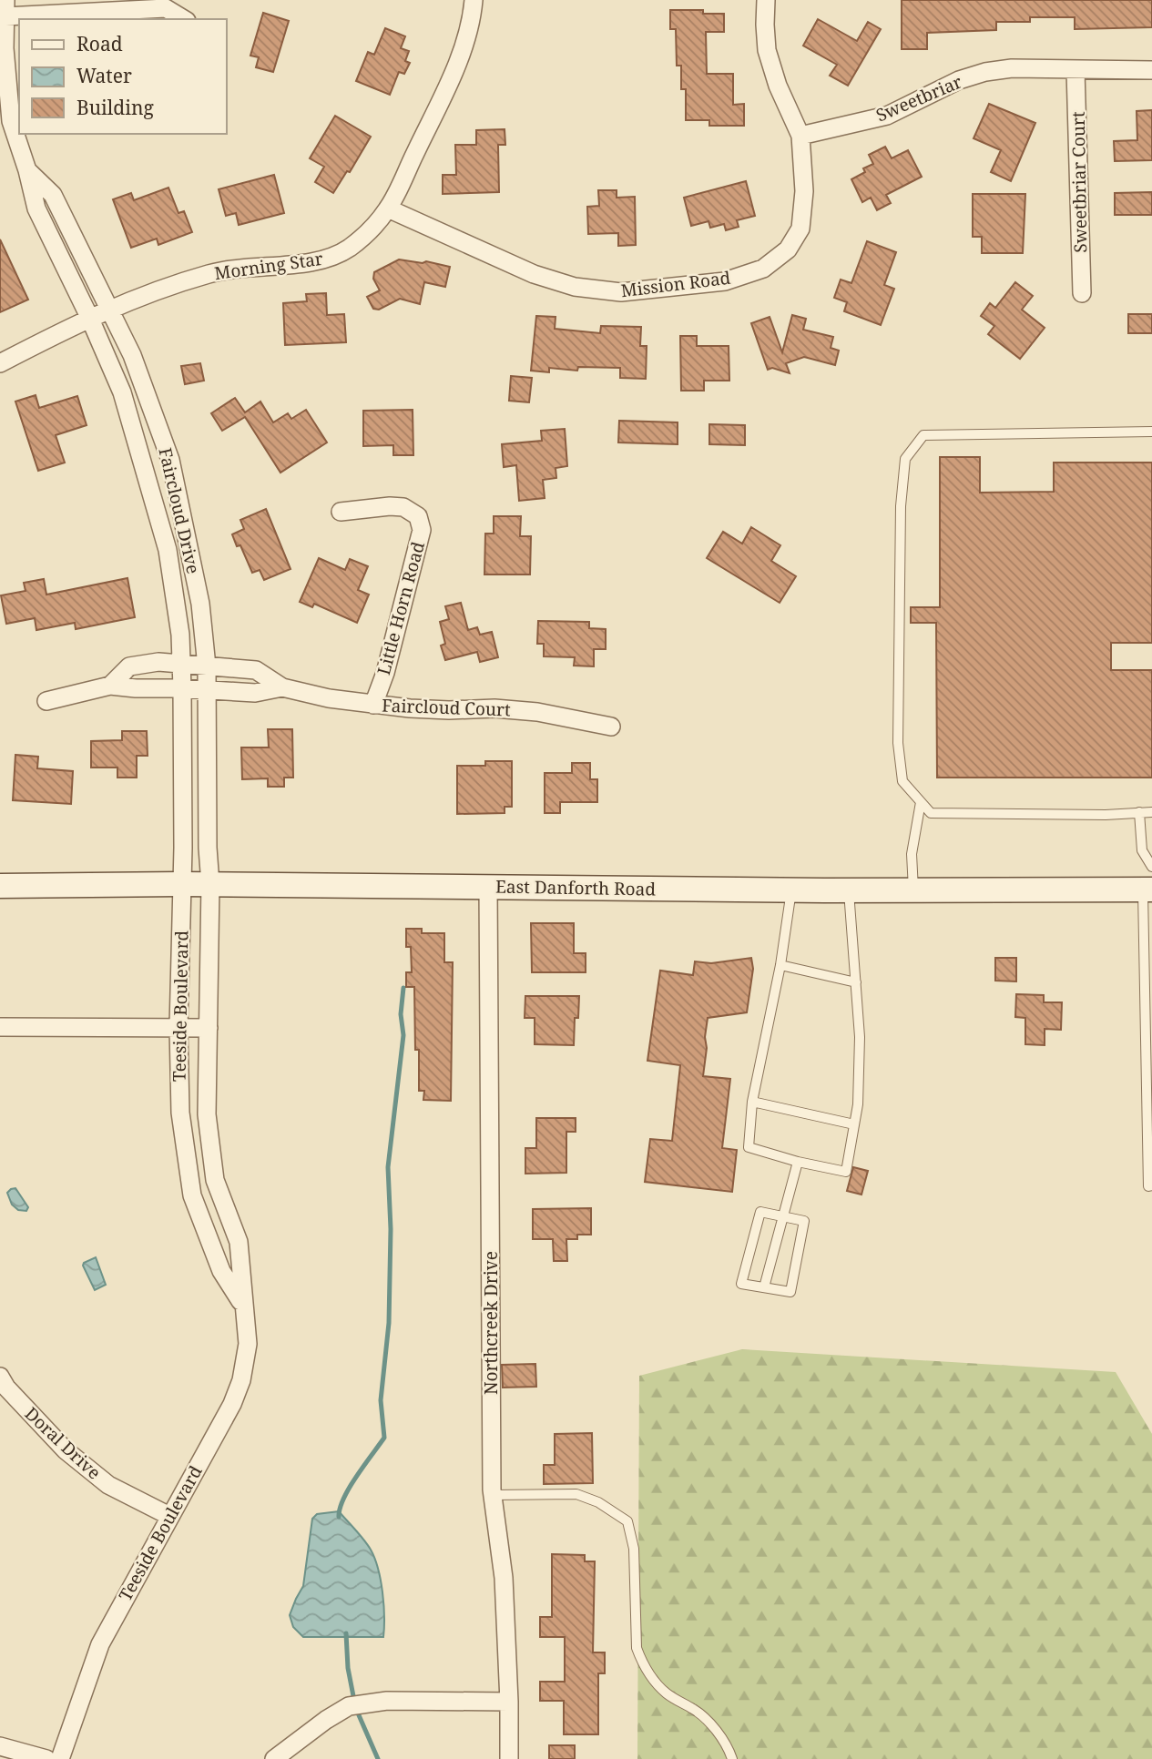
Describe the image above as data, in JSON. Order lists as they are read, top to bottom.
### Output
{
  "streets": {
    "street": [
      "Sweetbriar",
      "Sweetbriar Court",
      "Morning Star",
      "Mission Road",
      "Faircloud Drive",
      "Little Horn Road",
      "Faircloud Court",
      "East Danforth Road",
      "Teeside Boulevard",
      "Northcreek Drive",
      "Doral Drive"
    ]
  },
  "crossings": [
    ["Sweetbriar", "Sweetbriar Court"],
    ["Sweetbriar", "Mission Road"],
    ["Morning Star", "Mission Road"],
    ["Morning Star", "Faircloud Drive"],
    ["Faircloud Drive", "Faircloud Court"],
    ["Faircloud Drive", "East Danforth Road"],
    ["Faircloud Drive", "Teeside Boulevard"],
    ["Little Horn Road", "Faircloud Court"],
    ["East Danforth Road", "Teeside Boulevard"],
    ["East Danforth Road", "Northcreek Drive"],
    ["Teeside Boulevard", "Doral Drive"]
  ],
  "legend": ["Road", "Water", "Building"]
}
